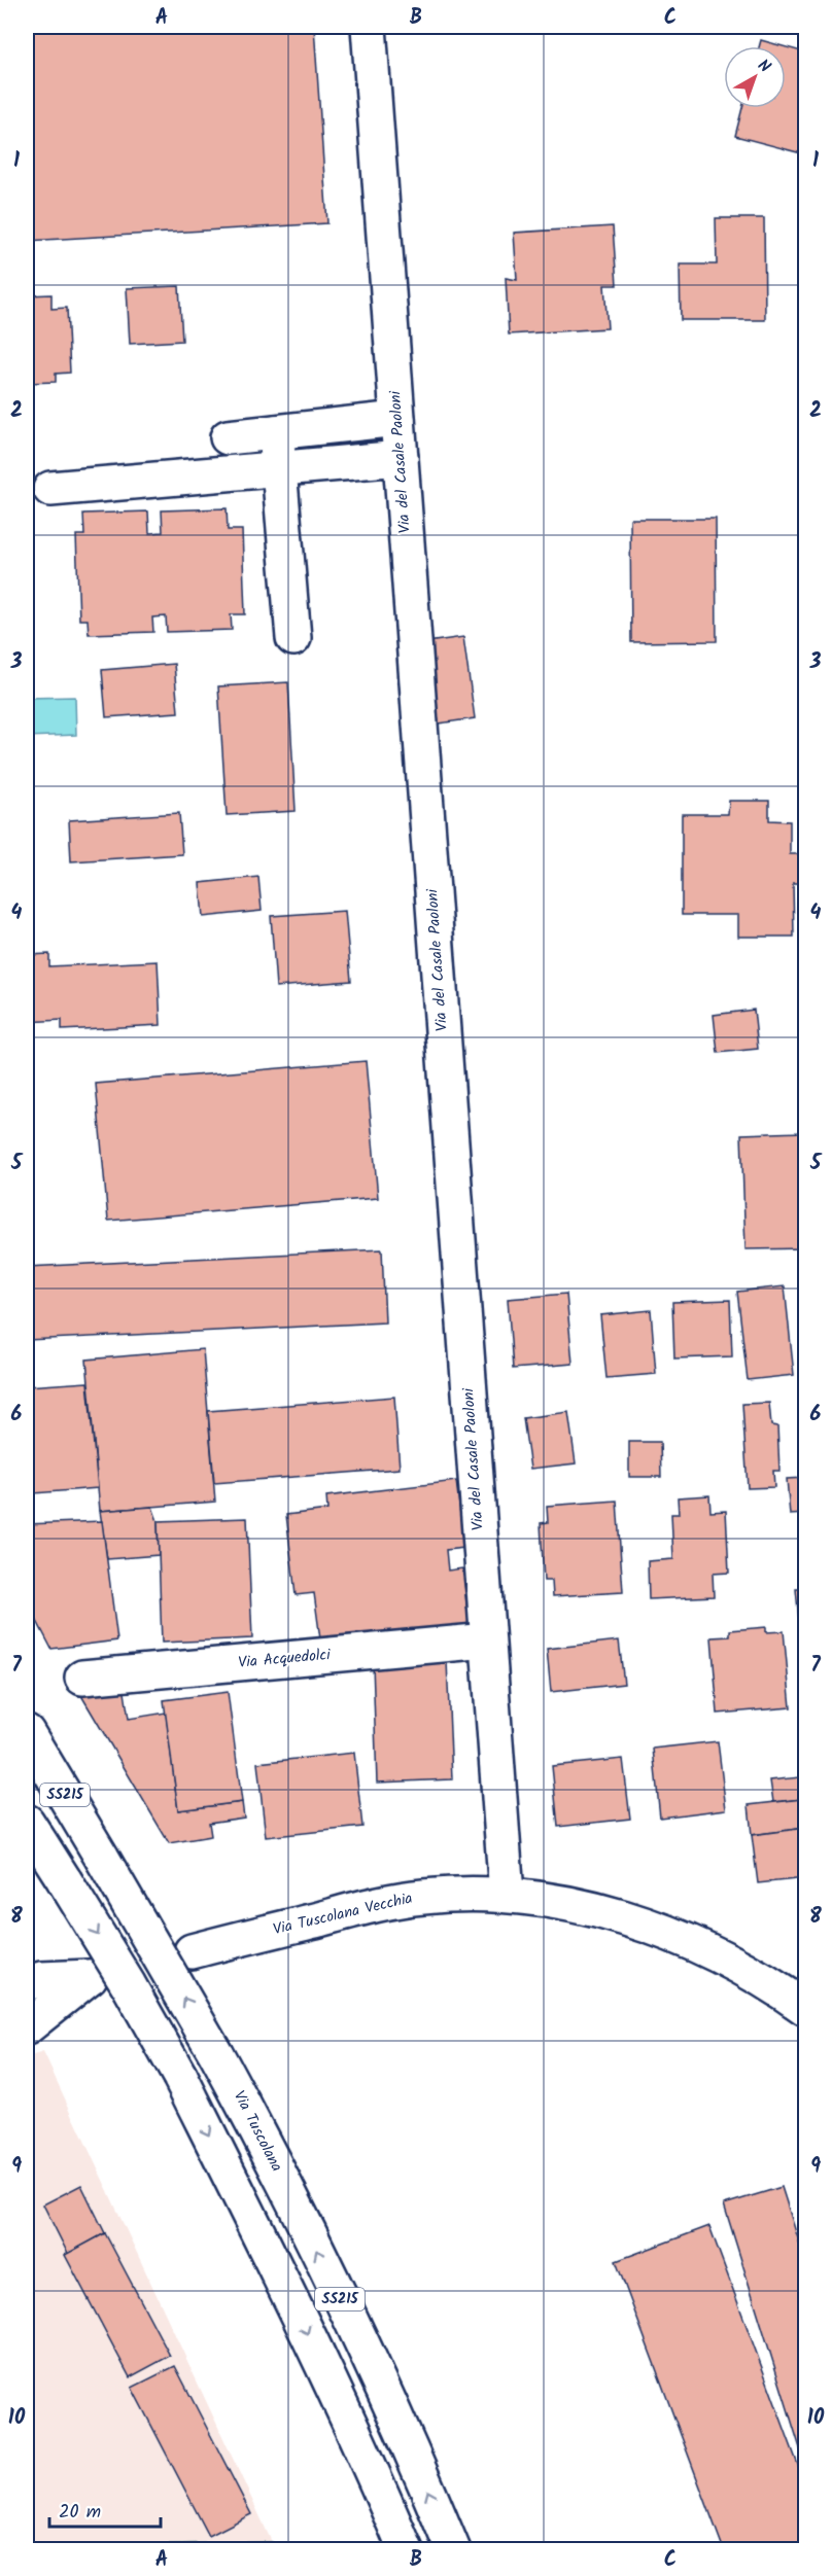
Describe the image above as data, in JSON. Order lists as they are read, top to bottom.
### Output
{
  "streets": {
    "main road": [
      "Via del Casale Paoloni",
      "Via Acquedolci",
      "SS215",
      "Via Tuscolana Vecchia",
      "Via Tuscolana"
    ]
  },
  "crossings": [
    ["Via del Casale Paoloni", "Via Acquedolci"],
    ["Via del Casale Paoloni", "Via Tuscolana Vecchia"]
  ],
  "scale_bar": "20 m",
  "north": "top right",
  "grid": {
    "columns": ["A", "B", "C"],
    "rows": [
      "1",
      "2",
      "3",
      "4",
      "5",
      "6",
      "7",
      "8",
      "9",
      "10"
    ]
  }
}
